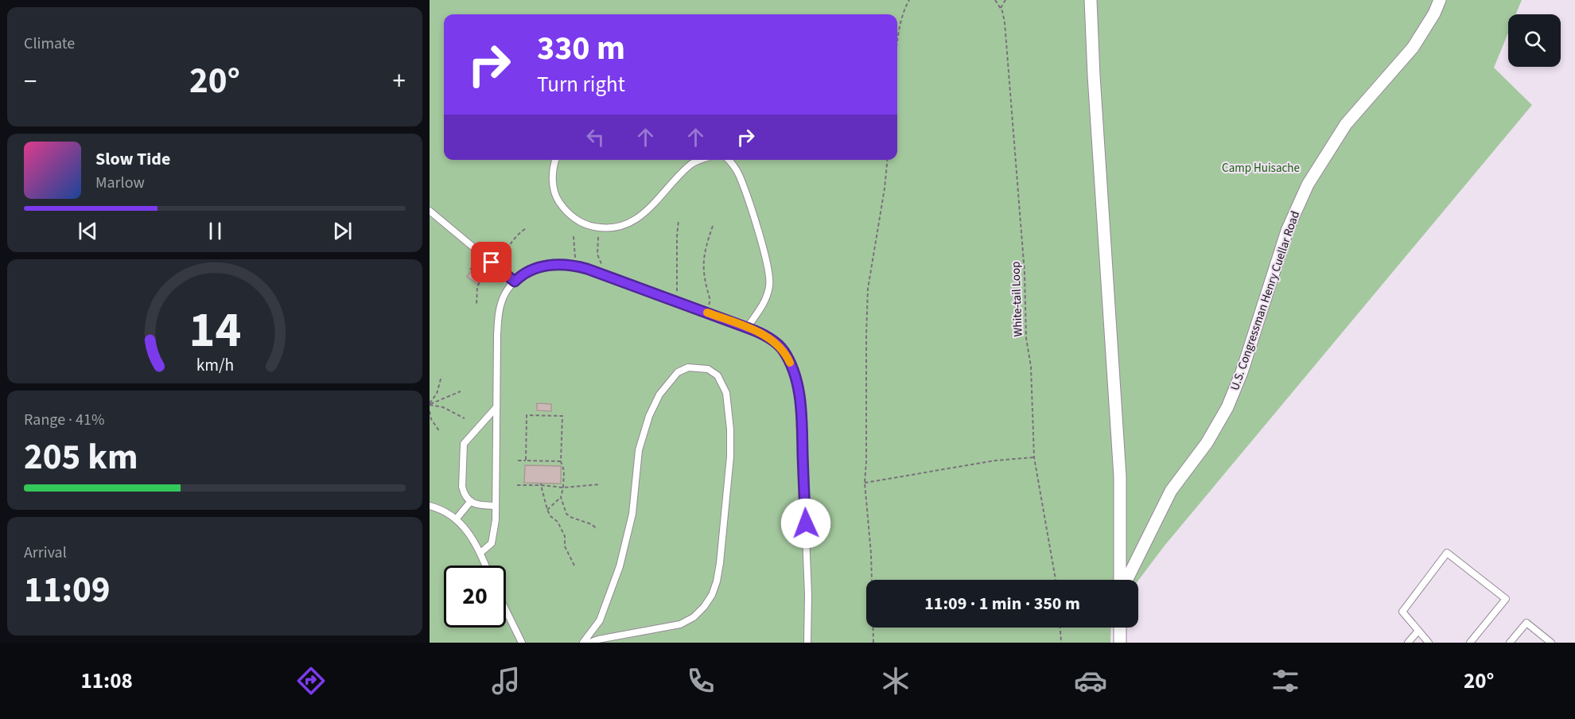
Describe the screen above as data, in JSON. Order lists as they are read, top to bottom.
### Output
{
  "streets": {
    "street": ["U.S. Congressman Henry Cuellar Road"],
    "path": ["White-tail Loop"]
  },
  "parks": ["Camp Huisache"],
  "page": {
    "tile": [
      "Climate",
      ["Range · 41%", "205 km"],
      ["Arrival", "11:09"]
    ],
    "turn": ["330 m", "Turn right"],
    "heat": ["−", "20°", "+"],
    "song": ["Slow Tide", "Marlow"],
    "limit": "20",
    "trip": "11:09 · 1 min · 350 m",
    "tabs": ["11:08", "20°"],
    "gauge": ["14", "km/h"]
  }
}
